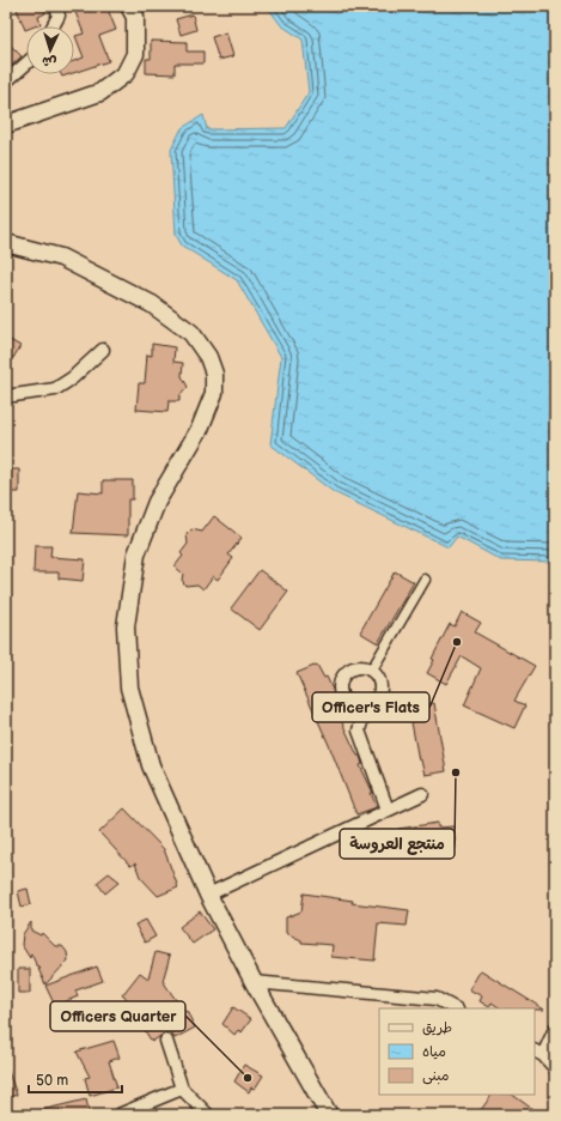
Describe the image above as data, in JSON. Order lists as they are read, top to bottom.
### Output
{
  "places": ["Officer's Flats", "منتجع العروسة", "Officers Quarter"],
  "legend": ["طريق", "مياه", "مبنى"],
  "scale_bar": "50 m",
  "north": "bottom"
}
